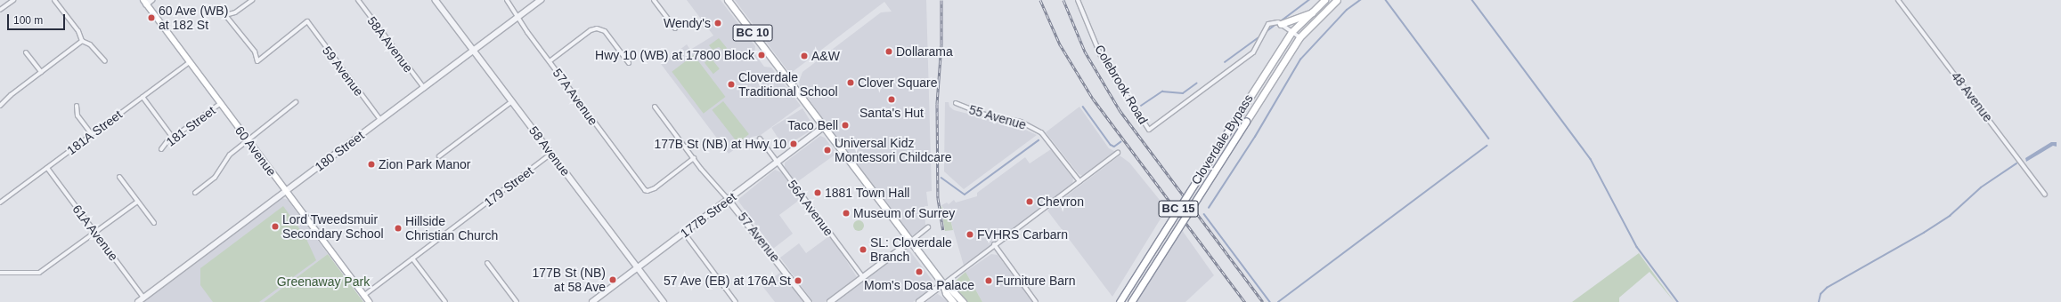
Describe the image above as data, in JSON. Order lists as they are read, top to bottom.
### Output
{
  "streets": {
    "highway": ["BC 10", "Cloverdale Bypass", "BC 15"],
    "main road": ["60 Avenue"],
    "street": [
      "58A Avenue",
      "59 Avenue",
      "Colebrook Road",
      "57A Avenue",
      "48 Avenue",
      "55 Avenue",
      "181 Street",
      "181A Street",
      "180 Street",
      "58 Avenue",
      "179 Street",
      "56A Avenue",
      "177B Street",
      "61A Avenue",
      "57 Avenue"
    ]
  },
  "crossings": [
    ["BC 10", "177B Street"],
    ["58A Avenue", "180 Street"],
    ["59 Avenue", "180 Street"],
    ["57A Avenue", "180 Street"],
    ["57A Avenue", "57 Avenue"],
    ["181 Street", "60 Avenue"],
    ["181A Street", "60 Avenue"],
    ["181A Street", "61A Avenue"],
    ["Cloverdale Bypass", "BC 15"],
    ["60 Avenue", "180 Street"],
    ["60 Avenue", "179 Street"],
    ["180 Street", "58 Avenue"],
    ["180 Street", "61A Avenue"],
    ["58 Avenue", "179 Street"],
    ["58 Avenue", "177B Street"],
    ["56A Avenue", "177B Street"],
    ["177B Street", "57 Avenue"]
  ],
  "parks": ["Greenaway Park"],
  "places": [
    "60 Ave (WB) at 182 St",
    "Wendy's",
    "Dollarama",
    "Hwy 10 (WB) at 17800 Block",
    "A&W",
    "Clover Square",
    "Cloverdale Traditional School",
    "Santa's Hut",
    "Taco Bell",
    "177B St (NB) at Hwy 10",
    "Universal Kidz Montessori Childcare",
    "Zion Park Manor",
    "1881 Town Hall",
    "Chevron",
    "Museum of Surrey",
    "Lord Tweedsmuir Secondary School",
    "Hillside Christian Church",
    "FVHRS Carbarn",
    "SL: Cloverdale Branch",
    "Mom's Dosa Palace",
    "177B St (NB) at 58 Ave",
    "57 Ave (EB) at 176A St",
    "Furniture Barn"
  ],
  "scale_bar": "100 m"
}
